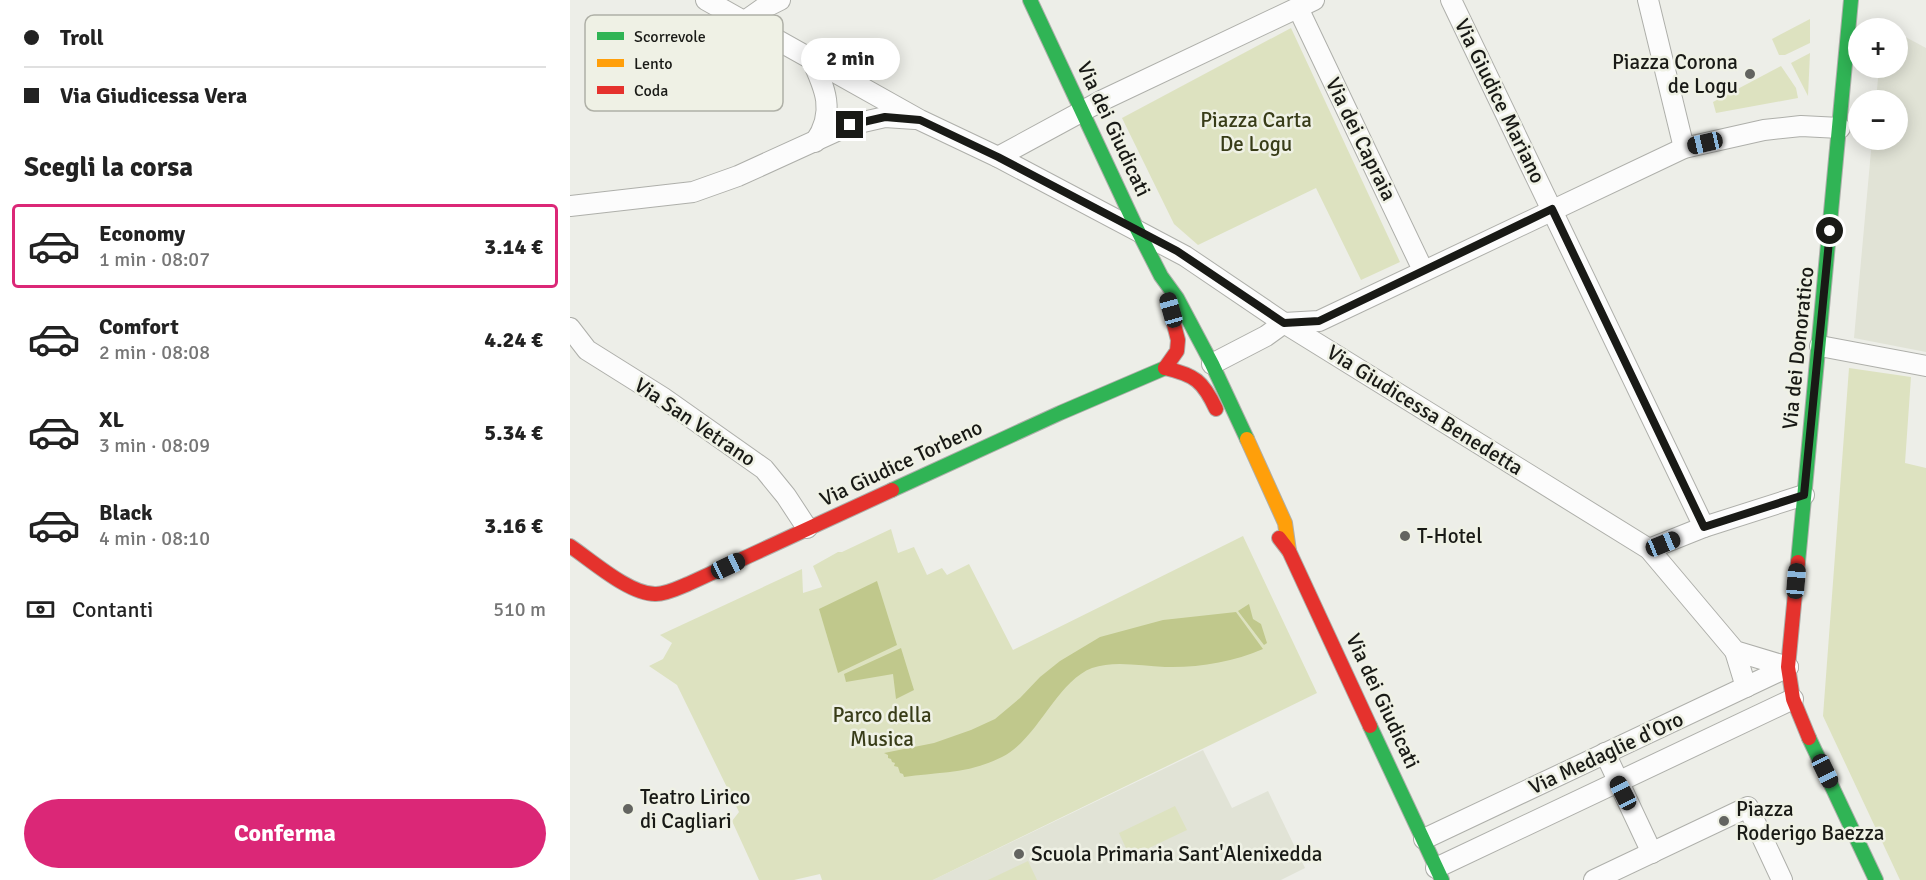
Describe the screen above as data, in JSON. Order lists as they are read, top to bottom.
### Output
{
  "streets": {
    "street": [
      "Via Giudice Mariano",
      "Via dei Giudicati",
      "Via dei Capraia",
      "Via dei Donoratico",
      "Via Giudicessa Benedetta",
      "Via San Vetrano",
      "Via Giudice Torbeno",
      "Via Medaglie d'Oro"
    ]
  },
  "crossings": [
    ["Via dei Giudicati", "Via Giudicessa Benedetta"],
    ["Via dei Giudicati", "Via Giudice Torbeno"],
    ["Via dei Giudicati", "Via Medaglie d'Oro"],
    ["Via dei Donoratico", "Via Medaglie d'Oro"],
    ["Via Giudicessa Benedetta", "Via Medaglie d'Oro"],
    ["Via San Vetrano", "Via Giudice Torbeno"]
  ],
  "parks": ["Piazza Carta De Logu", "Parco della Musica"],
  "places": [
    "Piazza Corona de Logu",
    "T-Hotel",
    "Teatro Lirico di Cagliari",
    "Piazza Roderigo Baezza",
    "Scuola Primaria Sant'Alenixedda"
  ],
  "legend": ["Scorrevole", "Lento", "Coda"],
  "page": {
    "banner": ["Troll", "Via Giudicessa Vera"],
    "map_buttons": ["+", "−"],
    "bubble": "2 min",
    "heading": "Scegli la corsa",
    "list": [
      {
        "name": "Economy",
        "note": "1 min · 08:07",
        "value": "3.14 €"
      },
      {
        "name": "Comfort",
        "note": "2 min · 08:08",
        "value": "4.24 €"
      },
      {
        "name": "XL",
        "note": "3 min · 08:09",
        "value": "5.34 €"
      },
      {
        "name": "Black",
        "note": "4 min · 08:10",
        "value": "3.16 €"
      }
    ],
    "pay": ["Contanti", "510 m"],
    "buttons": "Conferma"
  }
}
